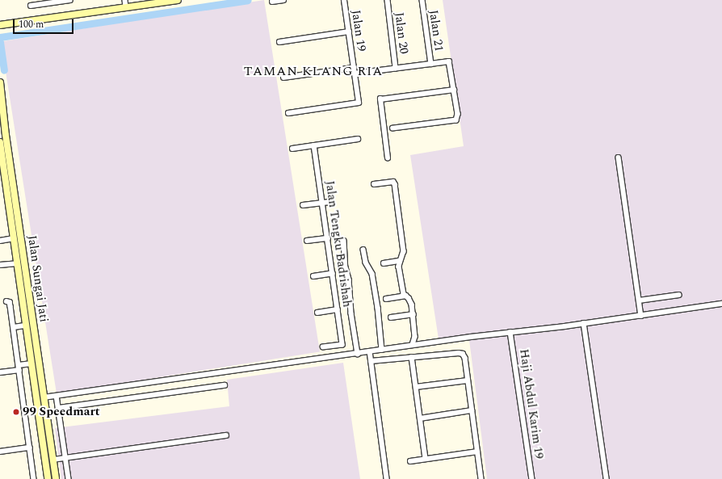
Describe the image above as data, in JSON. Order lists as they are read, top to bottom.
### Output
{
  "streets": {
    "main road": ["Jalan Sungai Jati"],
    "street": [
      "Jalan 19",
      "Jalan 21",
      "Jalan 20",
      "Jalan Tengku Badrishah",
      "Haji Abdul Karim 19"
    ]
  },
  "districts": ["TAMAN KLANG RIA"],
  "places": ["99 Speedmart"],
  "scale_bar": "100 m"
}
